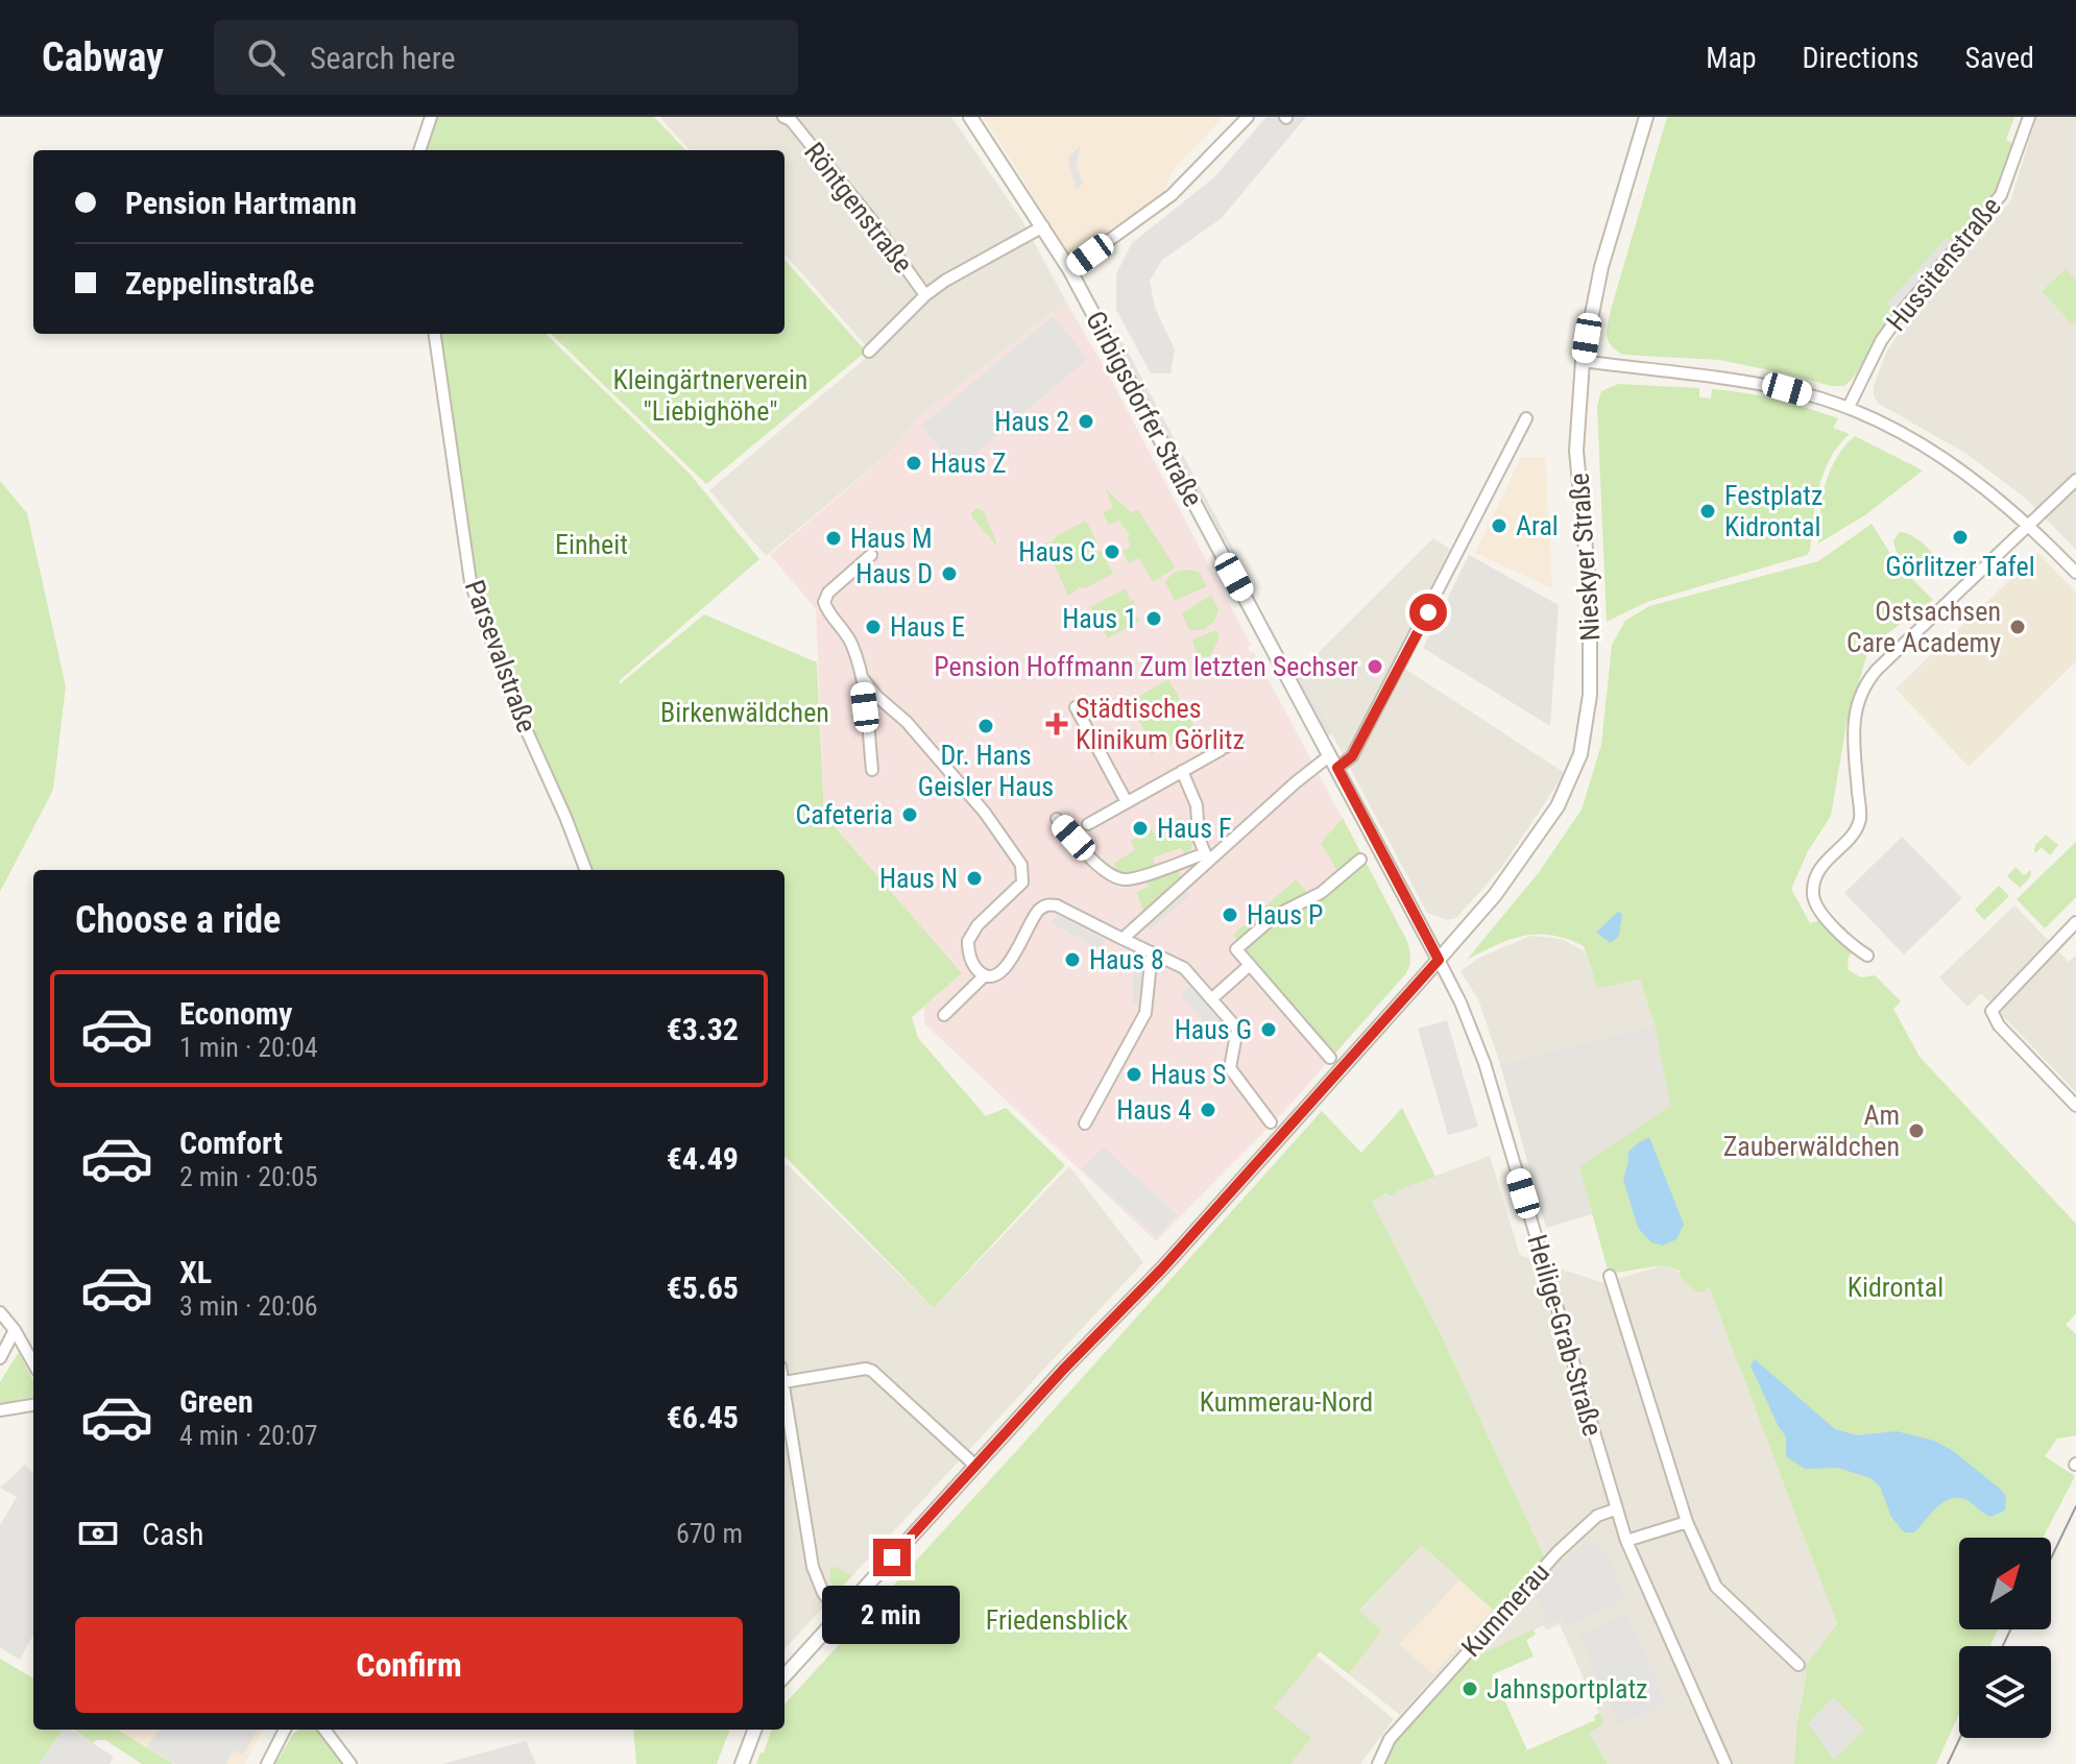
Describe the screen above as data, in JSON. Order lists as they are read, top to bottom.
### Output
{
  "streets": {
    "street": [
      "Röntgenstraße",
      "Hussitenstraße",
      "Girbigsdorfer Straße",
      "Nieskyer Straße",
      "Parsevalstraße",
      "Heilige-Grab-Straße",
      "Kummerau"
    ]
  },
  "crossings": [
    ["Girbigsdorfer Straße", "Heilige-Grab-Straße"],
    ["Nieskyer Straße", "Heilige-Grab-Straße"],
    ["Heilige-Grab-Straße", "Kummerau"]
  ],
  "parks": [
    "Kleingärtnerverein \"Liebighöhe\"",
    "Einheit",
    "Birkenwäldchen",
    "Kidrontal",
    "Kummerau-Nord",
    "Friedensblick"
  ],
  "places": {
    "other": [
      "Haus 2",
      "Haus Z",
      "Festplatz Kidrontal",
      "Aral",
      "Görlitzer Tafel",
      "Haus M",
      "Haus C",
      "Haus D",
      "Haus 1",
      "Haus E",
      "Ostsachsen Care Academy",
      "Pension Hoffmann Zum letzten Sechser",
      "Dr. Hans Geisler Haus",
      "Cafeteria",
      "Haus F",
      "Haus N",
      "Haus P",
      "Haus 8",
      "Haus G",
      "Haus S",
      "Haus 4",
      "Am Zauberwäldchen",
      "Jahnsportplatz"
    ],
    "health": ["Städtisches Klinikum Görlitz"]
  },
  "north": "top right",
  "page": {
    "header": "Cabway",
    "search": "Search here",
    "nav": ["Map", "Directions", "Saved"],
    "banner": ["Pension Hartmann", "Zeppelinstraße"],
    "heading": "Choose a ride",
    "list": [
      {
        "name": "Economy",
        "note": "1 min · 20:04",
        "value": "€3.32"
      },
      {
        "name": "Comfort",
        "note": "2 min · 20:05",
        "value": "€4.49"
      },
      {
        "name": "XL",
        "note": "3 min · 20:06",
        "value": "€5.65"
      },
      {
        "name": "Green",
        "note": "4 min · 20:07",
        "value": "€6.45"
      }
    ],
    "pay": ["Cash", "670 m"],
    "bubble": "2 min",
    "buttons": "Confirm"
  }
}
